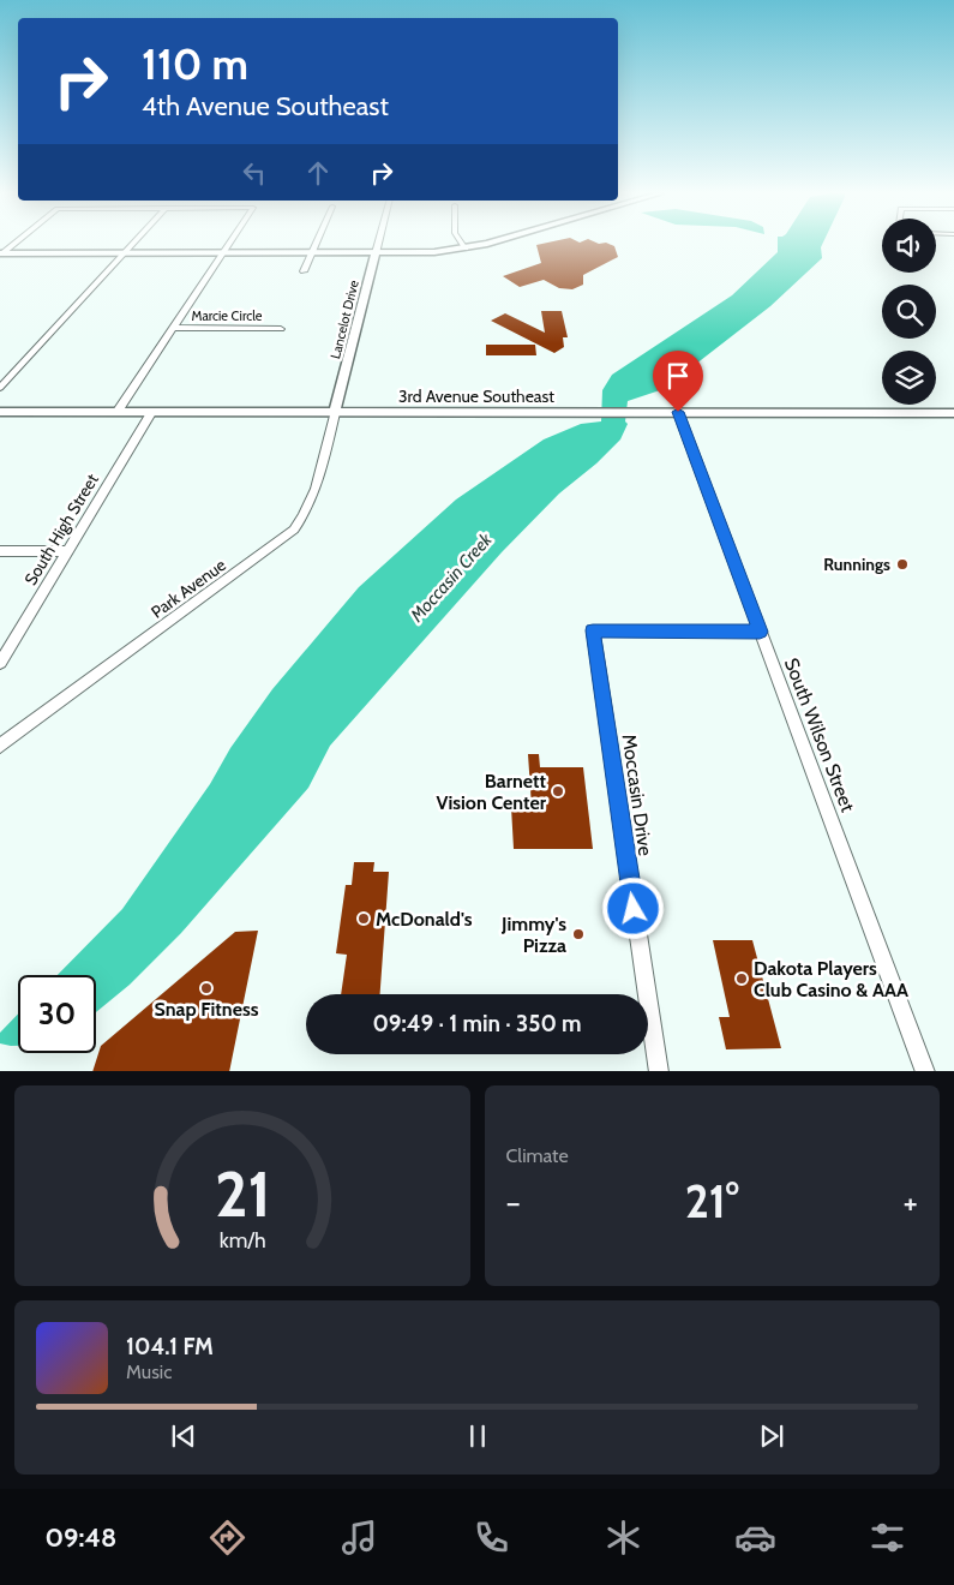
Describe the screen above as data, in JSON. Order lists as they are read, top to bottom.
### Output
{
  "streets": {
    "street": [
      "Marcie Circle",
      "Lancelot Drive",
      "3rd Avenue Southeast",
      "South High Street",
      "Park Avenue",
      "South Wilson Street",
      "Moccasin Drive"
    ]
  },
  "crossings": [
    ["Lancelot Drive", "3rd Avenue Southeast"],
    ["Lancelot Drive", "Park Avenue"],
    ["3rd Avenue Southeast", "South High Street"],
    ["3rd Avenue Southeast", "Park Avenue"],
    ["3rd Avenue Southeast", "South Wilson Street"]
  ],
  "water": ["Moccasin Creek"],
  "places": [
    "Runnings",
    "Barnett Vision Center",
    "McDonald's",
    "Jimmy's Pizza",
    "Dakota Players Club Casino & AAA",
    "Snap Fitness"
  ],
  "page": {
    "turn": ["110 m", "4th Avenue Southeast"],
    "limit": "30",
    "trip": "09:49 · 1 min · 350 m",
    "tile": "Climate",
    "heat": ["−", "21°", "+"],
    "song": ["104.1 FM", "Music"],
    "tabs": "09:48",
    "gauge": ["21", "km/h"]
  }
}
